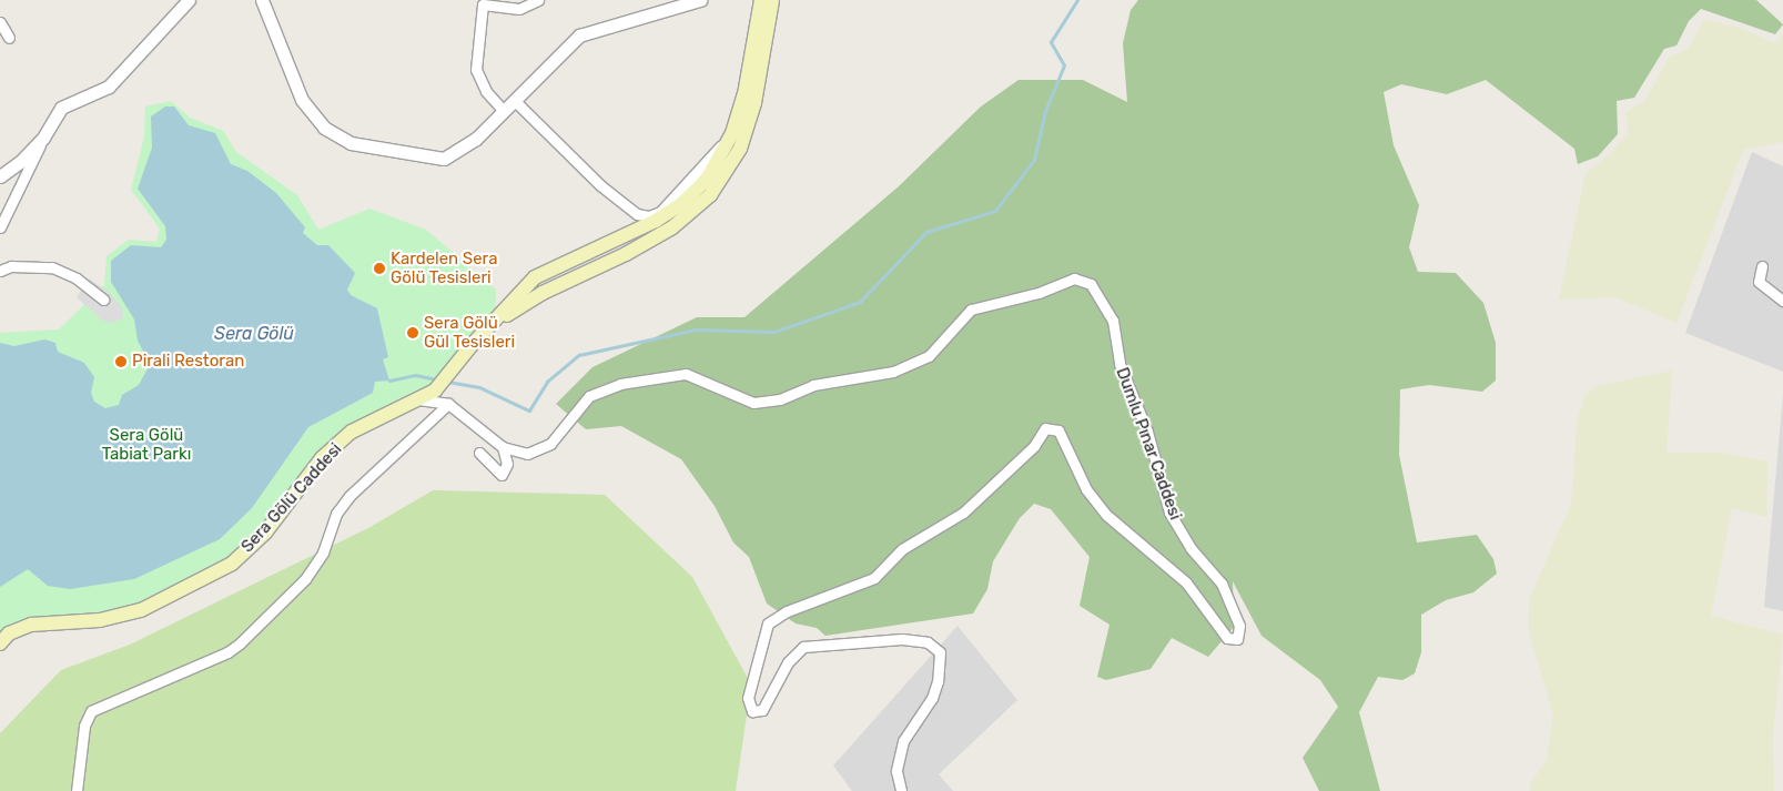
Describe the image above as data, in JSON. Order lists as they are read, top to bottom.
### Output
{
  "streets": {
    "main road": ["Sera Gölü Caddesi"],
    "street": ["Dumlu Pınar Caddesi"]
  },
  "water": ["Sera Gölü"],
  "parks": ["Sera Gölü Tabiat Parkı"],
  "places": ["Kardelen Sera Gölü Tesisleri", "Sera Gölü Gül Tesisleri", "Pirali Restoran"]
}
